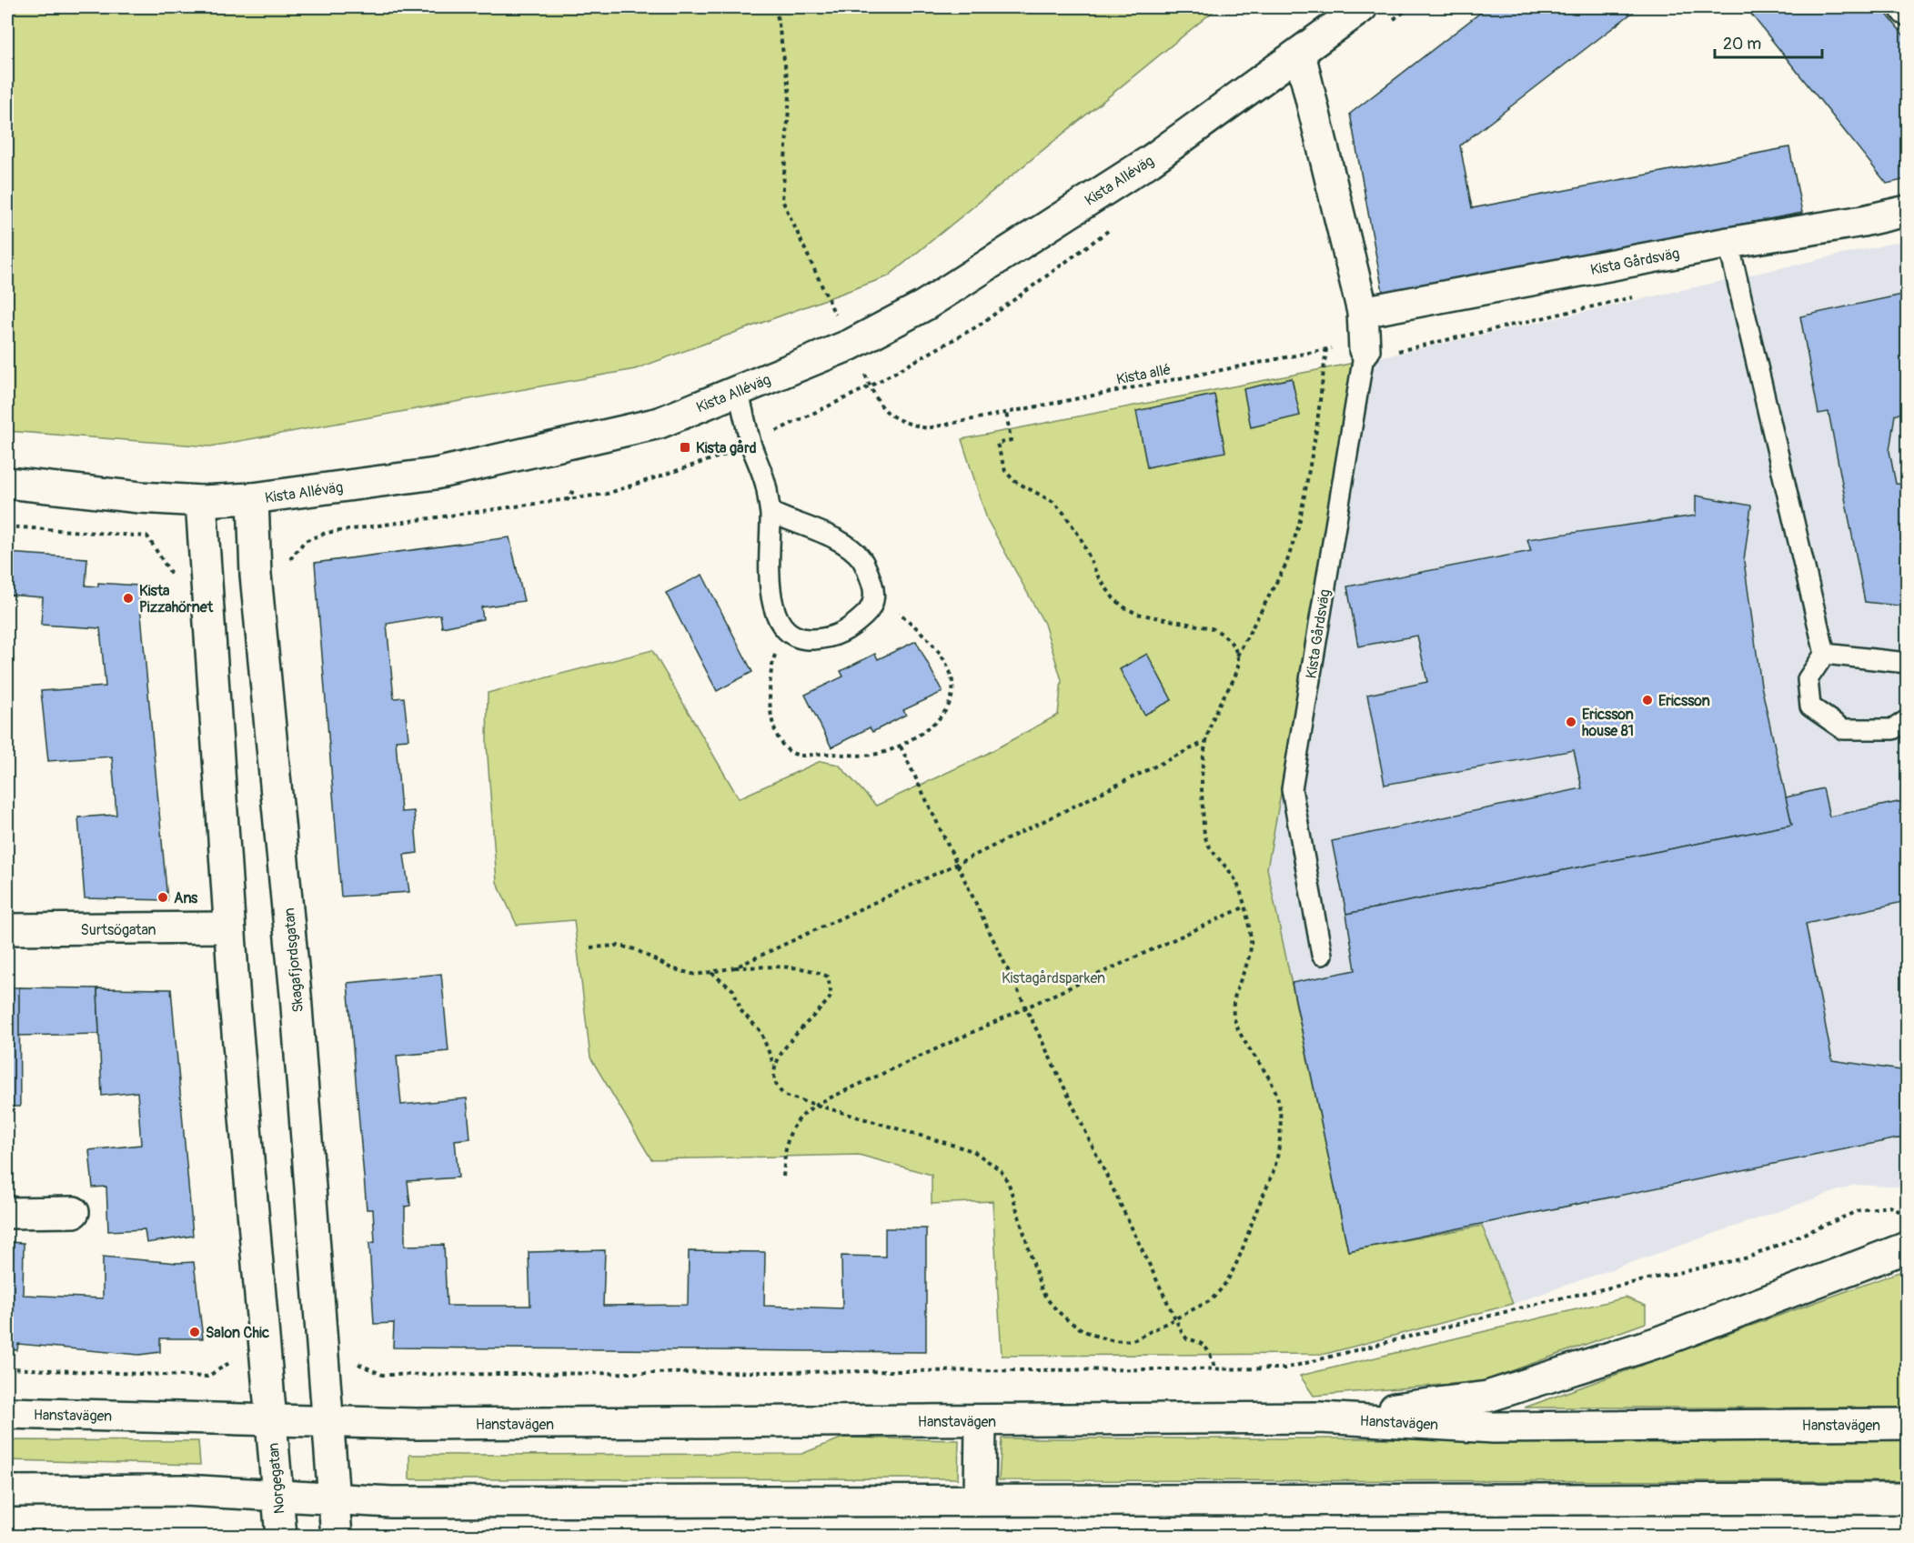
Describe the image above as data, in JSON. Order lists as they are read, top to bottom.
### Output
{
  "streets": {
    "street": [
      "Kista Alléväg",
      "Kista Gårdsväg",
      "Surtsögatan",
      "Skagafjordsgatan",
      "Hanstavägen",
      "Norgegatan"
    ],
    "path": ["Kista allé"]
  },
  "crossings": [
    ["Kista Alléväg", "Kista Gårdsväg"],
    ["Kista Alléväg", "Skagafjordsgatan"],
    ["Kista Gårdsväg", "Kista allé"],
    ["Skagafjordsgatan", "Hanstavägen"],
    ["Hanstavägen", "Norgegatan"]
  ],
  "parks": ["Kistagårdsparken"],
  "places": {
    "transit": ["Kista gård"],
    "other": [
      "Kista Pizzahörnet",
      "Ericsson",
      "Ericsson house 81",
      "Ans",
      "Salon Chic"
    ]
  },
  "scale_bar": "20 m"
}
